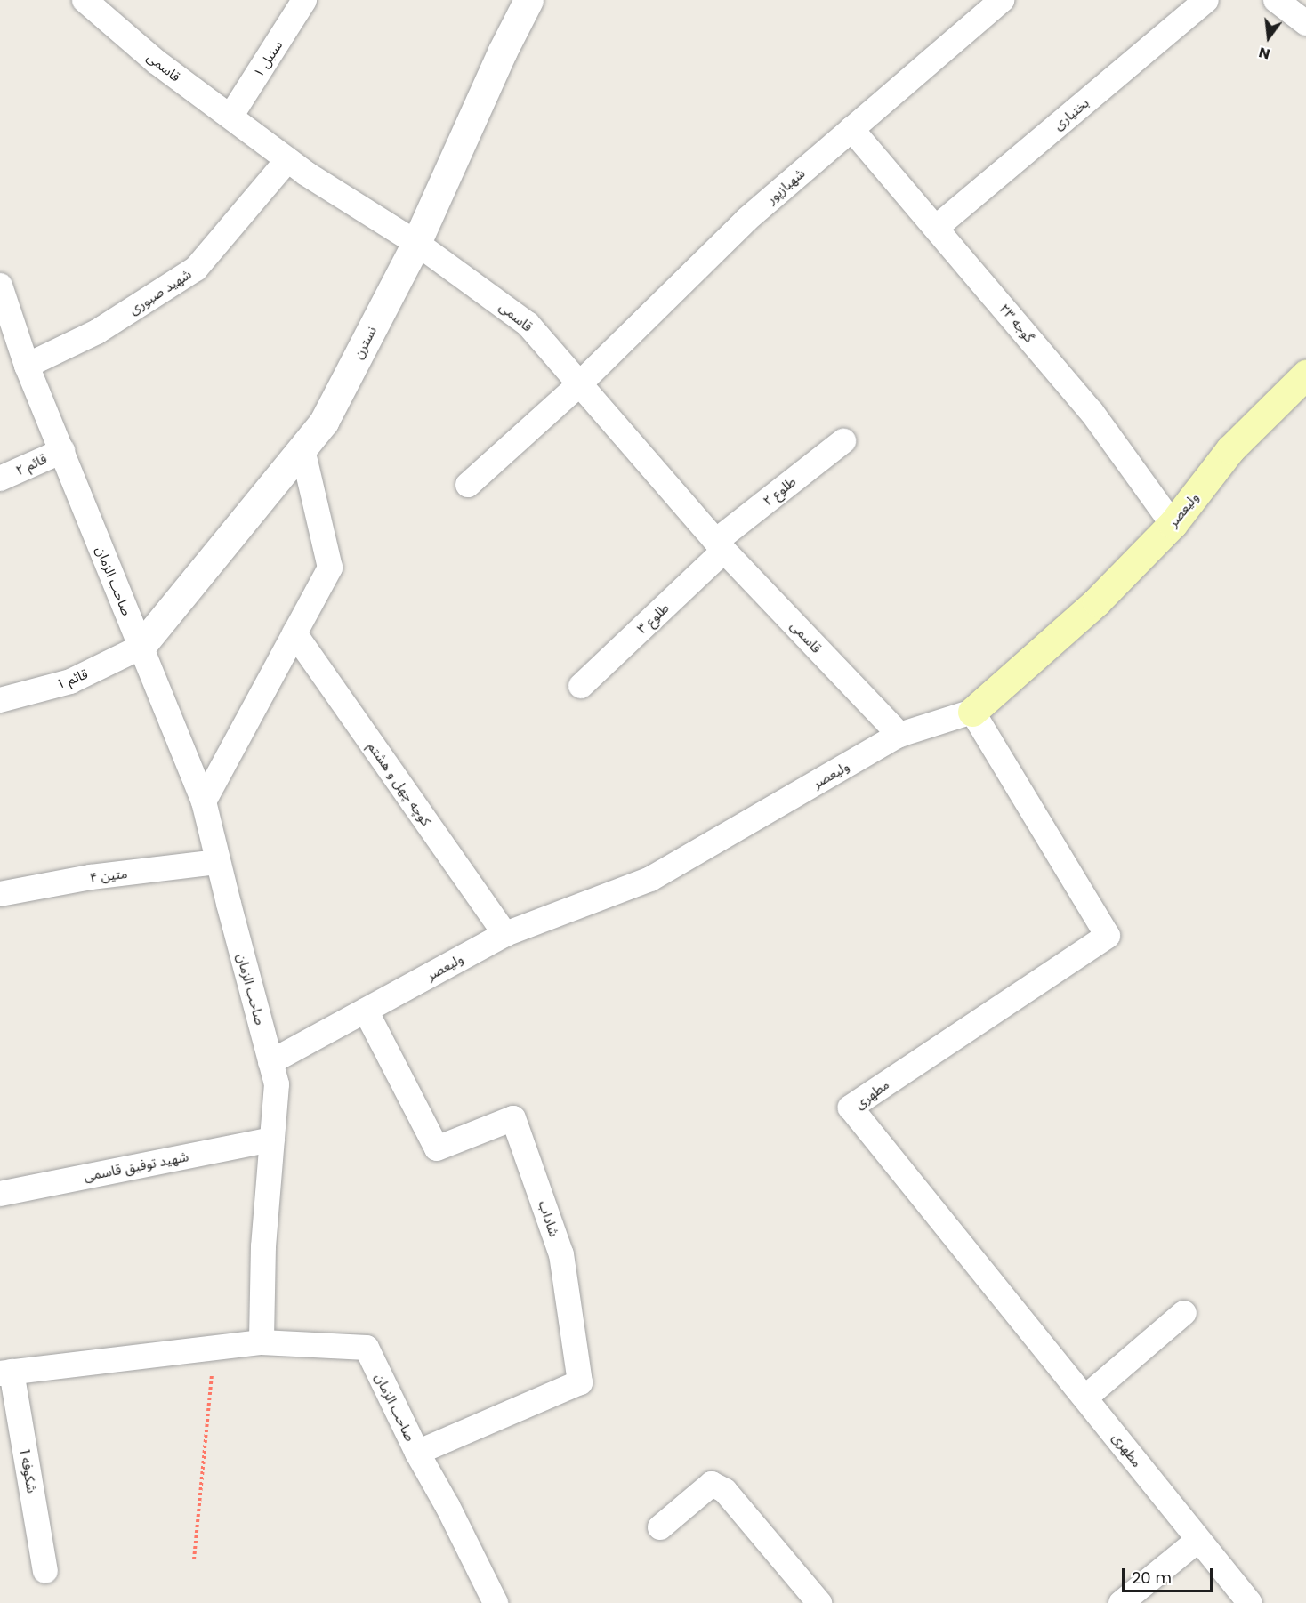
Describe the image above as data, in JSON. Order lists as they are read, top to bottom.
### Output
{
  "streets": {
    "main road": ["ولیعصر"],
    "street": [
      "سنبل ۱",
      "قاسمی",
      "بختیاری",
      "شهبازپور",
      "شهید صبوری",
      "گوجه ۲۳",
      "نسترن",
      "قائم ۲",
      "طلوع ۲",
      "صاحب الزمان",
      "طلوع ۳",
      "قائم ۱",
      "کوچه چهل و هشتم",
      "متین ۴",
      "مطهری",
      "شهید توفیق قاسمی",
      "شاداب",
      "شکوفه 1"
    ]
  },
  "crossings": [
    ["سنبل ۱", "قاسمی"],
    ["قاسمی", "شهبازپور"],
    ["قاسمی", "شهید صبوری"],
    ["قاسمی", "نسترن"],
    ["قاسمی", "طلوع ۲"],
    ["قاسمی", "ولیعصر"],
    ["قاسمی", "طلوع ۳"],
    ["بختیاری", "گوجه ۲۳"],
    ["شهبازپور", "گوجه ۲۳"],
    ["شهید صبوری", "صاحب الزمان"],
    ["گوجه ۲۳", "ولیعصر"],
    ["نسترن", "صاحب الزمان"],
    ["نسترن", "قائم ۱"],
    ["قائم ۲", "صاحب الزمان"],
    ["طلوع ۲", "طلوع ۳"],
    ["ولیعصر", "صاحب الزمان"],
    ["ولیعصر", "کوچه چهل و هشتم"],
    ["ولیعصر", "مطهری"],
    ["ولیعصر", "شاداب"],
    ["صاحب الزمان", "قائم ۱"],
    ["صاحب الزمان", "متین ۴"],
    ["صاحب الزمان", "شهید توفیق قاسمی"],
    ["صاحب الزمان", "شاداب"]
  ],
  "scale_bar": "20 m",
  "north": "bottom"
}
